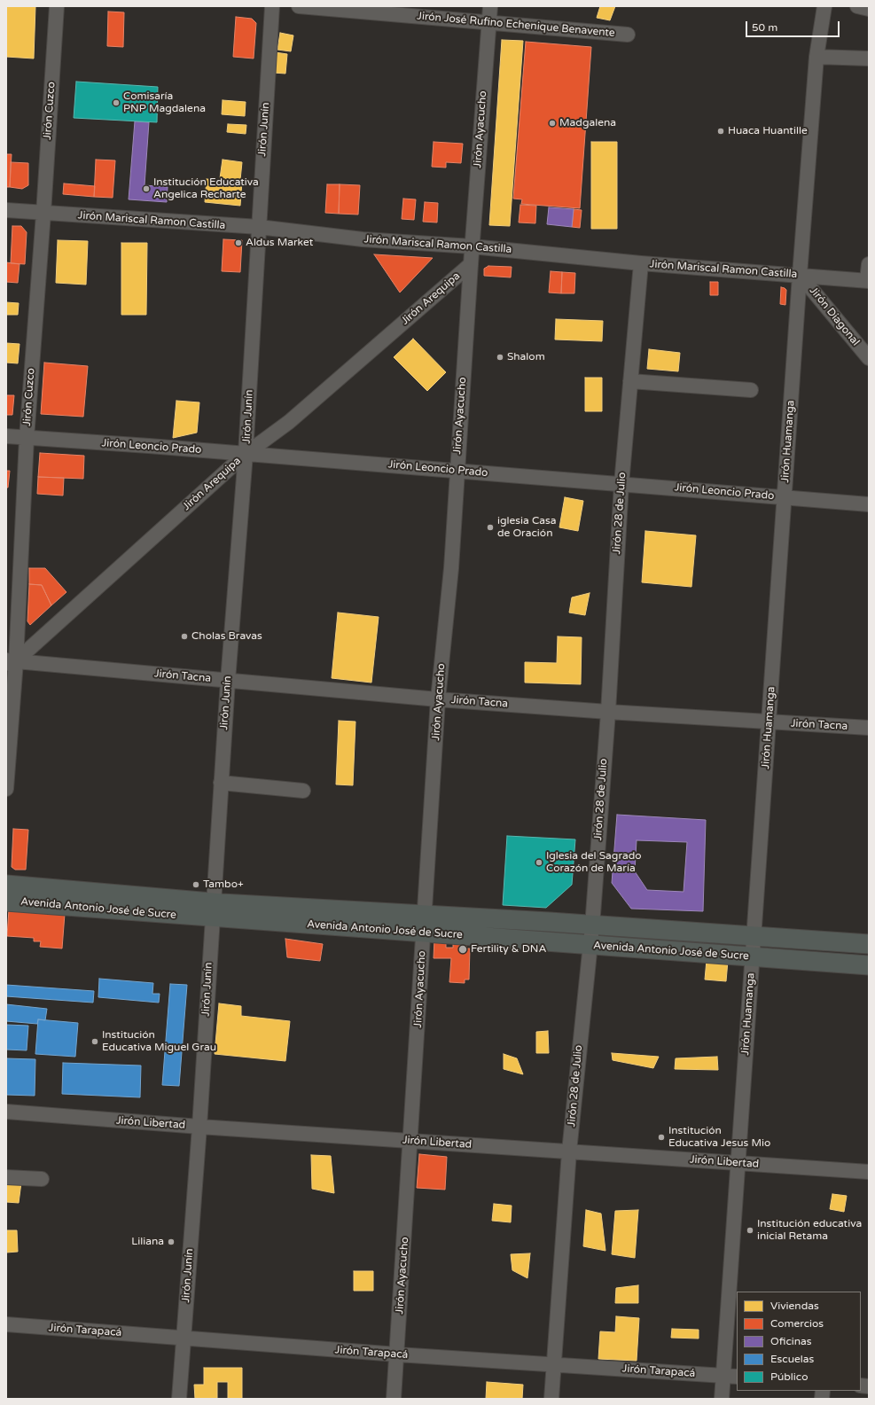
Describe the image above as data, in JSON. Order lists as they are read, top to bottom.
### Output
{
  "streets": {
    "main road": ["Avenida Antonio José de Sucre"],
    "street": [
      "Jirón José Rufino Echenique Benavente",
      "Jirón Cuzco",
      "Jirón Junín",
      "Jirón Ayacucho",
      "Jirón Mariscal Ramon Castilla",
      "Jirón Arequipa",
      "Jirón Diagonal",
      "Jirón Huamanga",
      "Jirón Leoncio Prado",
      "Jirón 28 de Julio",
      "Jirón Tacna",
      "Jirón Libertad",
      "Jirón Tarapacá"
    ]
  },
  "crossings": [
    ["Jirón José Rufino Echenique Benavente", "Jirón Ayacucho"],
    ["Jirón Cuzco", "Jirón Mariscal Ramon Castilla"],
    ["Jirón Cuzco", "Jirón Arequipa"],
    ["Jirón Cuzco", "Jirón Leoncio Prado"],
    ["Jirón Cuzco", "Jirón Tacna"],
    ["Jirón Junín", "Jirón Mariscal Ramon Castilla"],
    ["Jirón Junín", "Jirón Arequipa"],
    ["Jirón Junín", "Jirón Leoncio Prado"],
    ["Jirón Junín", "Jirón Tacna"],
    ["Jirón Junín", "Avenida Antonio José de Sucre"],
    ["Jirón Junín", "Jirón Libertad"],
    ["Jirón Junín", "Jirón Tarapacá"],
    ["Jirón Ayacucho", "Jirón Mariscal Ramon Castilla"],
    ["Jirón Ayacucho", "Jirón Arequipa"],
    ["Jirón Ayacucho", "Jirón Leoncio Prado"],
    ["Jirón Ayacucho", "Jirón Tacna"],
    ["Jirón Ayacucho", "Avenida Antonio José de Sucre"],
    ["Jirón Ayacucho", "Jirón Libertad"],
    ["Jirón Ayacucho", "Jirón Tarapacá"],
    ["Jirón Mariscal Ramon Castilla", "Jirón Diagonal"],
    ["Jirón Mariscal Ramon Castilla", "Jirón Huamanga"],
    ["Jirón Mariscal Ramon Castilla", "Jirón 28 de Julio"],
    ["Jirón Arequipa", "Jirón Leoncio Prado"],
    ["Jirón Arequipa", "Jirón Tacna"],
    ["Jirón Diagonal", "Jirón Huamanga"],
    ["Jirón Huamanga", "Jirón Leoncio Prado"],
    ["Jirón Huamanga", "Jirón Tacna"],
    ["Jirón Huamanga", "Avenida Antonio José de Sucre"],
    ["Jirón Huamanga", "Jirón Libertad"],
    ["Jirón Huamanga", "Jirón Tarapacá"],
    ["Jirón Leoncio Prado", "Jirón 28 de Julio"],
    ["Jirón 28 de Julio", "Jirón Tacna"],
    ["Jirón 28 de Julio", "Avenida Antonio José de Sucre"],
    ["Jirón 28 de Julio", "Jirón Libertad"],
    ["Jirón 28 de Julio", "Jirón Tarapacá"]
  ],
  "places": [
    "Comisaría PNP Magdalena",
    "Madgalena",
    "Huaca Huantille",
    "Institución Educativa Angelica Recharte",
    "Aldus Market",
    "Shalom",
    "iglesia Casa de Oración",
    "Cholas Bravas",
    "Iglesia del Sagrado Corazón de María",
    "Tambo+",
    "Fertility & DNA",
    "Institución Educativa Miguel Grau",
    "Institución Educativa Jesus Mio",
    "Institución educativa inicial Retama",
    "Liliana"
  ],
  "legend": [
    "Viviendas",
    "Comercios",
    "Oficinas",
    "Escuelas",
    "Público"
  ],
  "scale_bar": "50 m"
}
